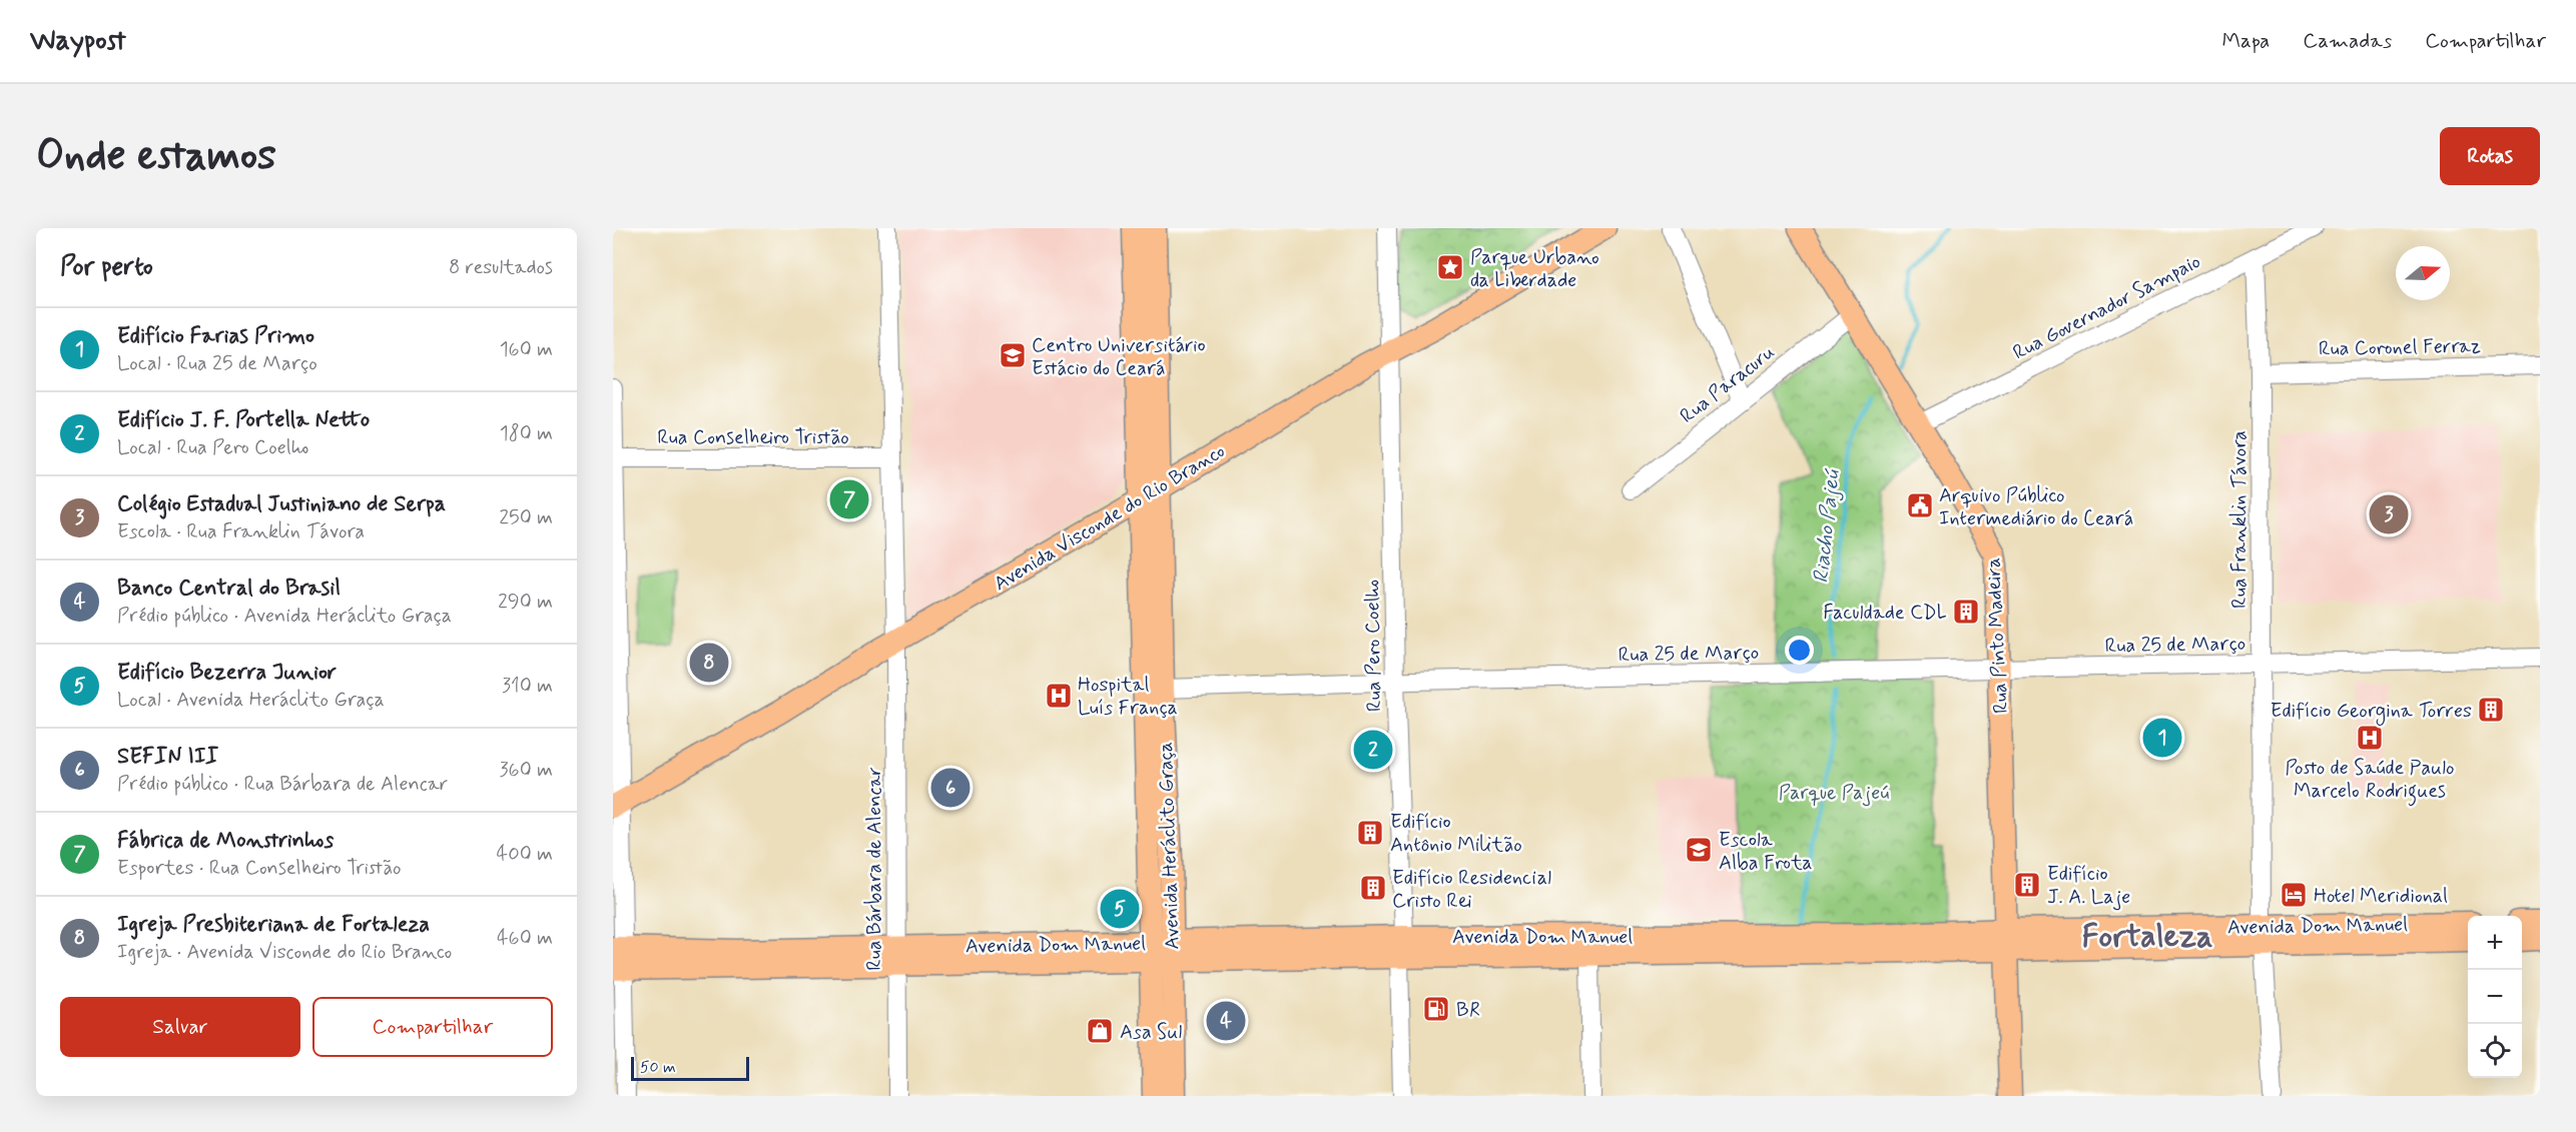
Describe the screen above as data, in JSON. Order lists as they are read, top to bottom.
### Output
{
  "streets": {
    "main road": [
      "Avenida Visconde do Rio Branco",
      "Rua Pinto Madeira",
      "Avenida Heráclito Graça",
      "Avenida Dom Manuel"
    ],
    "street": [
      "Rua Governador Sampaio",
      "Rua Coronel Ferraz",
      "Rua Paracuru",
      "Rua Conselheiro Tristão",
      "Rua Franklin Távora",
      "Rua 25 de Março",
      "Rua Pero Coelho",
      "Rua Bárbara de Alencar"
    ]
  },
  "crossings": [
    ["Rua Governador Sampaio", "Rua Franklin Távora"],
    ["Rua Governador Sampaio", "Rua Pinto Madeira"],
    ["Rua Coronel Ferraz", "Rua Franklin Távora"],
    ["Rua Paracuru", "Rua Pinto Madeira"],
    ["Rua Conselheiro Tristão", "Rua Bárbara de Alencar"],
    ["Avenida Visconde do Rio Branco", "Rua Pero Coelho"],
    ["Avenida Visconde do Rio Branco", "Avenida Heráclito Graça"],
    ["Avenida Visconde do Rio Branco", "Rua Bárbara de Alencar"],
    ["Rua Franklin Távora", "Rua 25 de Março"],
    ["Rua Franklin Távora", "Avenida Dom Manuel"],
    ["Rua Pinto Madeira", "Rua 25 de Março"],
    ["Rua Pinto Madeira", "Avenida Dom Manuel"],
    ["Rua 25 de Março", "Rua Pero Coelho"],
    ["Rua 25 de Março", "Avenida Heráclito Graça"],
    ["Rua Pero Coelho", "Avenida Dom Manuel"],
    ["Avenida Heráclito Graça", "Avenida Dom Manuel"],
    ["Rua Bárbara de Alencar", "Avenida Dom Manuel"]
  ],
  "districts": ["Fortaleza"],
  "water": ["Riacho Pajeú"],
  "parks": ["Parque Pajeú"],
  "places": {
    "place": ["Parque Urbano da Liberdade"],
    "school or university": ["Centro Universitário Estácio do Ceará", "Escola Alba Frota"],
    "public building": ["Arquivo Público Intermediário do Ceará"],
    "building": [
      "Faculdade CDL",
      "Edifício Georgina Torres",
      "Edifício Antônio Militão",
      "Edifício J. A. Laje",
      "Edifício Residencial Cristo Rei"
    ],
    "hospital": ["Hospital Luís França", "Posto de Saúde Paulo Marcelo Rodrigues"],
    "hotel": ["Hotel Meridional"],
    "fuel station": ["BR"],
    "shop": ["Asa Sul"]
  },
  "scale_bar": "50 m",
  "north": "right",
  "page": {
    "header": "Waypost",
    "nav": ["Mapa", "Camadas", "Compartilhar"],
    "buttons": [
      "Rotas",
      ["Salvar", "Compartilhar"]
    ],
    "title": "Onde estamos",
    "heading": ["Por perto", "8 resultados"],
    "list": [
      {
        "mark": "1",
        "name": "Edifício Farias Primo",
        "note": "Local · Rua 25 de Março",
        "value": "160 m"
      },
      {
        "mark": "2",
        "name": "Edifício J. F. Portella Netto",
        "note": "Local · Rua Pero Coelho",
        "value": "180 m"
      },
      {
        "mark": "3",
        "name": "Colégio Estadual Justiniano de Serpa",
        "note": "Escola · Rua Franklin Távora",
        "value": "250 m"
      },
      {
        "mark": "4",
        "name": "Banco Central do Brasil",
        "note": "Prédio público · Avenida Heráclito Graça",
        "value": "290 m"
      },
      {
        "mark": "5",
        "name": "Edifício Bezerra Junior",
        "note": "Local · Avenida Heráclito Graça",
        "value": "310 m"
      },
      {
        "mark": "6",
        "name": "SEFIN III",
        "note": "Prédio público · Rua Bárbara de Alencar",
        "value": "360 m"
      },
      {
        "mark": "7",
        "name": "Fábrica de Monstrinhos",
        "note": "Esportes · Rua Conselheiro Tristão",
        "value": "400 m"
      },
      {
        "mark": "8",
        "name": "Igreja Presbiteriana de Fortaleza",
        "note": "Igreja · Avenida Visconde do Rio Branco",
        "value": "460 m"
      }
    ],
    "pins": [
      "7",
      "3",
      "8",
      "1",
      "2",
      "6",
      "5",
      "4"
    ],
    "map_buttons": ["+", "−"],
    "scale": "50 m"
  }
}
